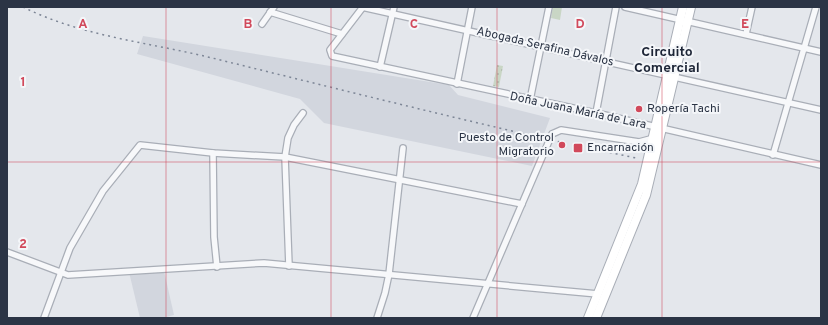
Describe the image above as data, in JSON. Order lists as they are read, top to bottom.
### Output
{
  "streets": {
    "street": ["Abogada Serafina Dávalos", "Doña Juana María de Lara"]
  },
  "districts": ["Circuito Comercial"],
  "places": {
    "other": ["Ropería Tachi", "Puesto de Control Migratorio"],
    "transit": ["Encarnación"]
  },
  "grid": {
    "columns": [
      "A",
      "B",
      "C",
      "D",
      "E"
    ],
    "rows": ["1", "2"]
  }
}
